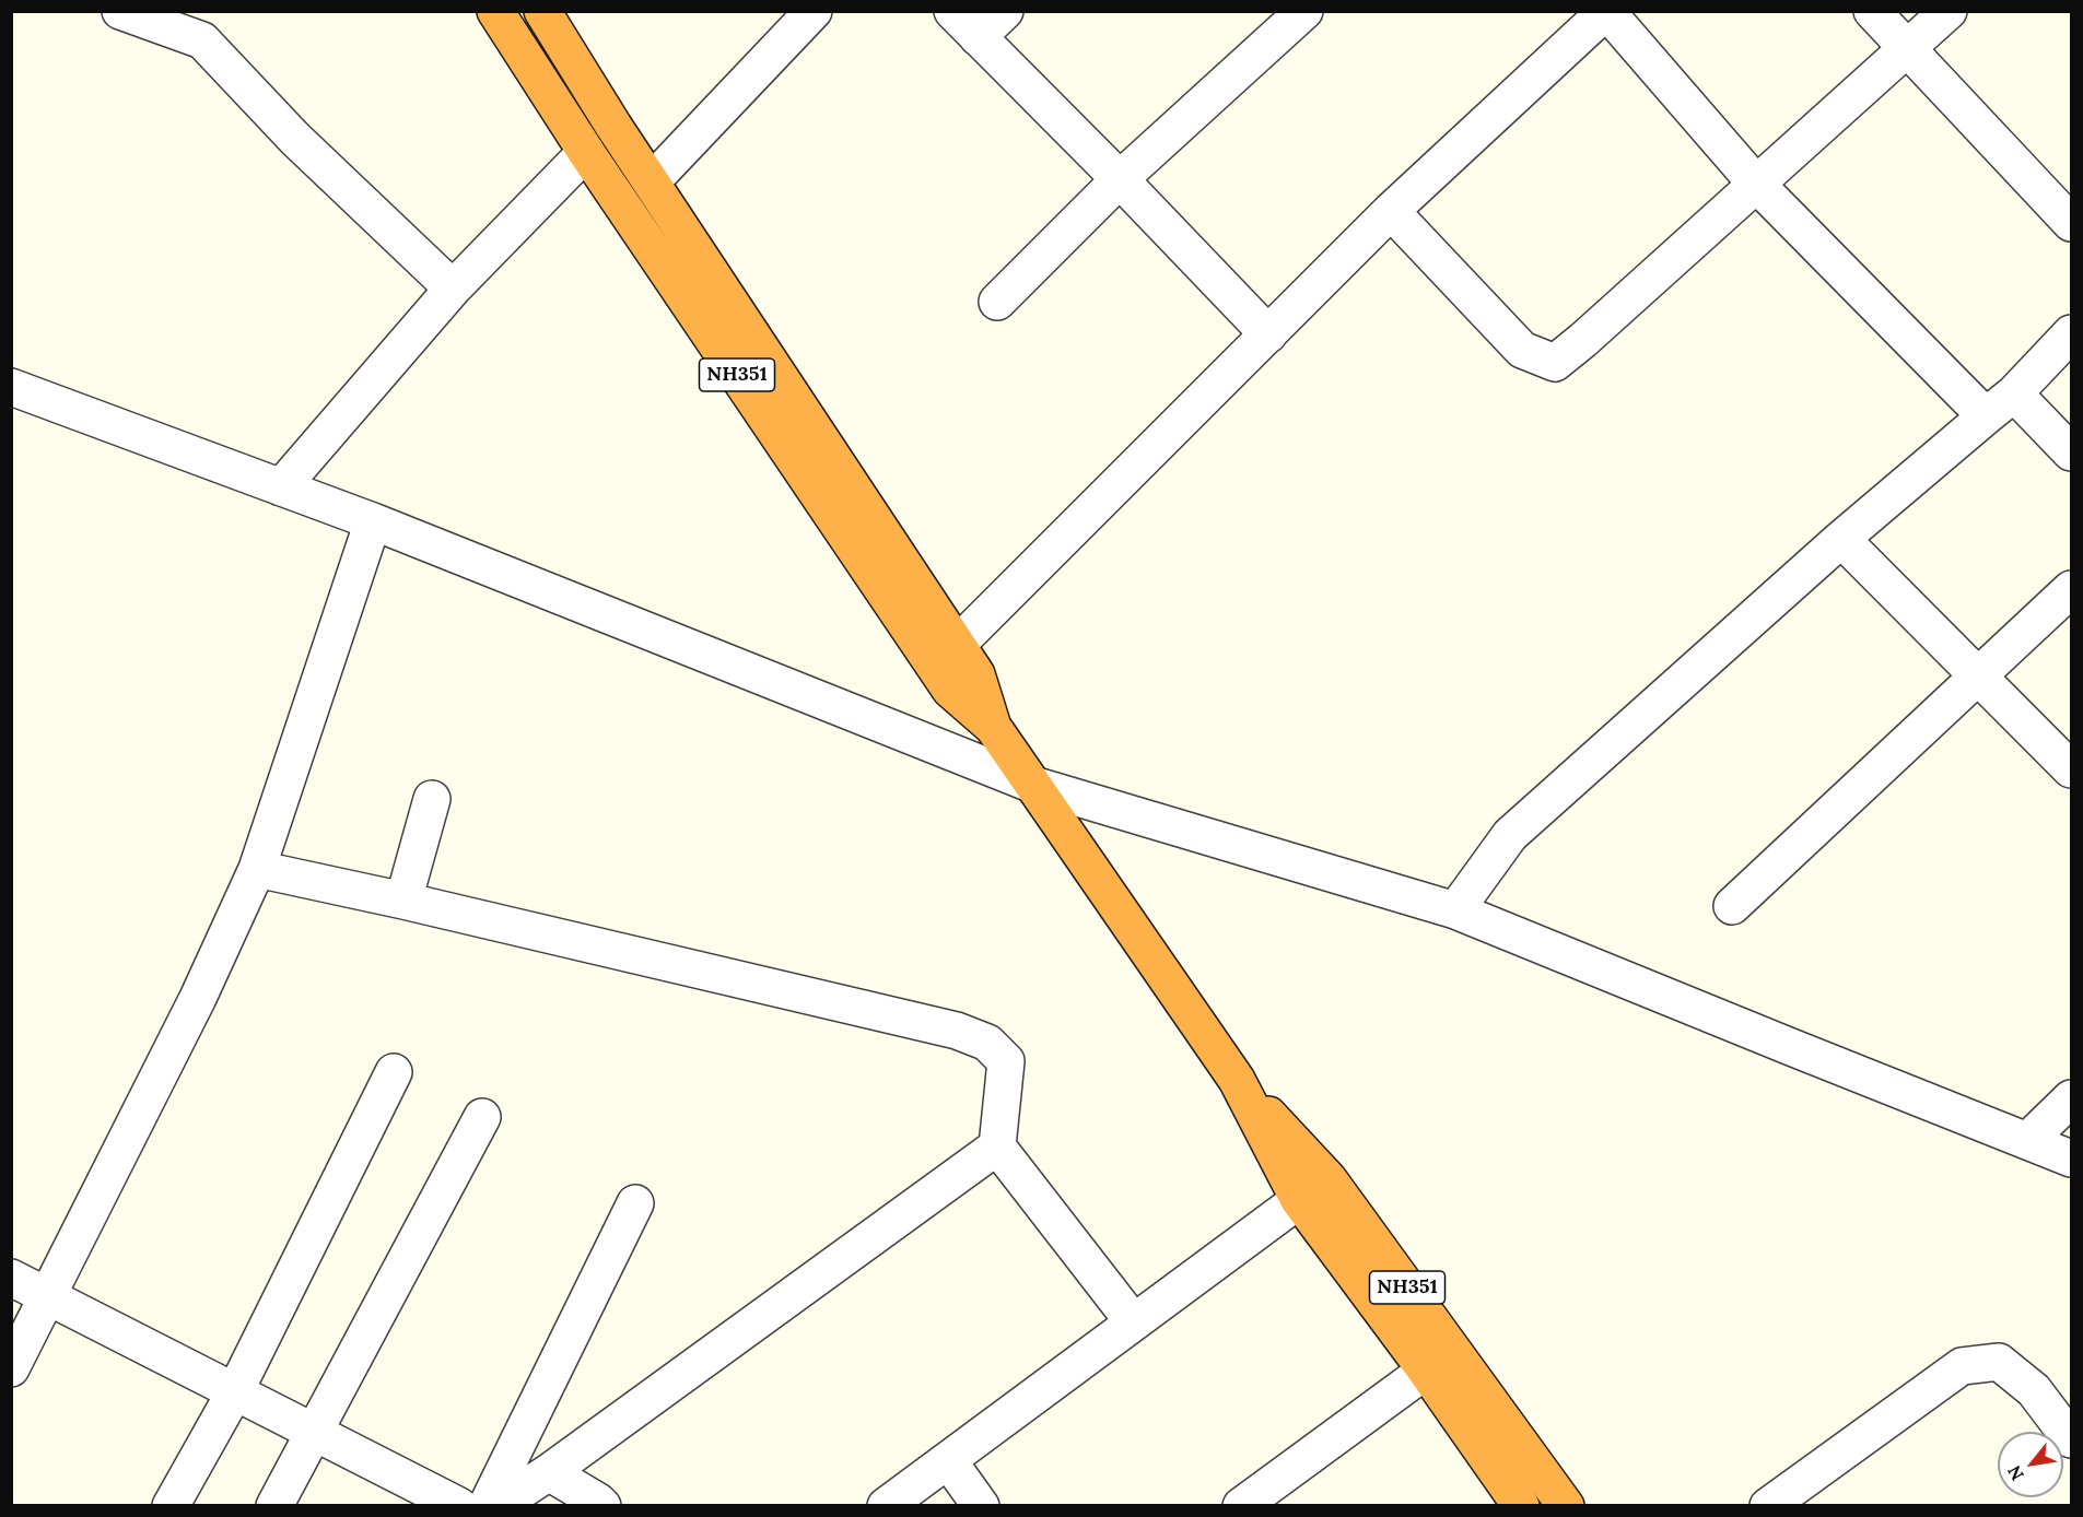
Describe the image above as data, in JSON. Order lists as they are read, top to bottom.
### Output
{
  "streets": {
    "highway": ["NH351"]
  },
  "north": "bottom left"
}
